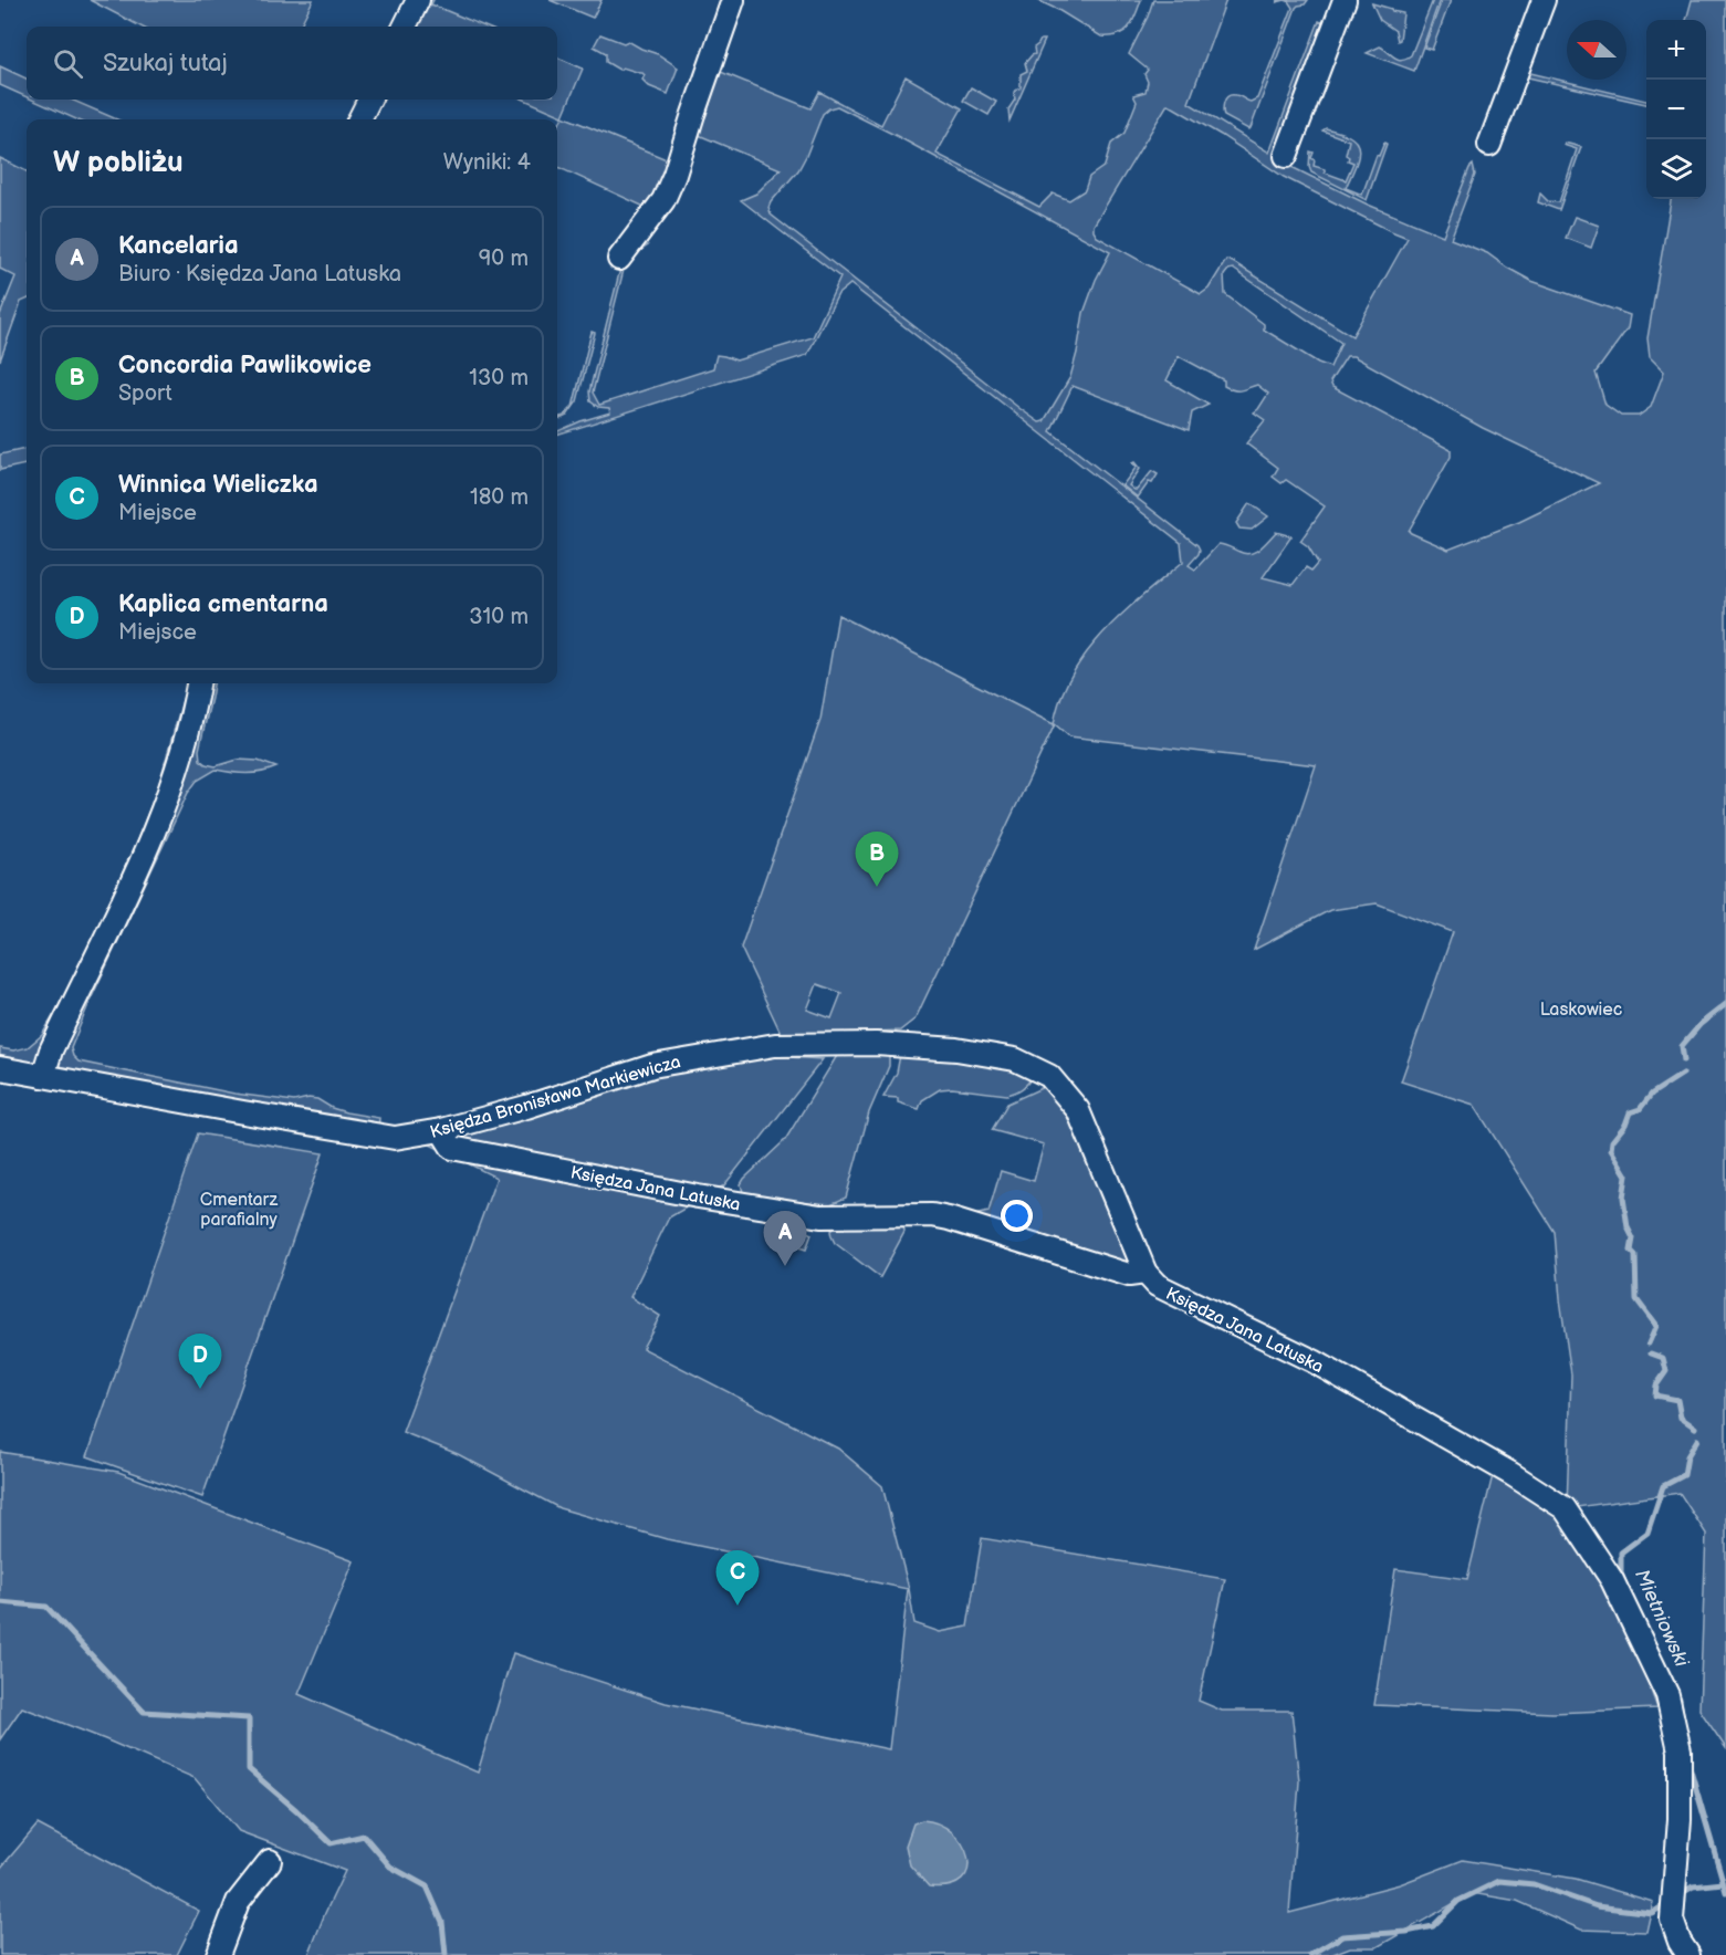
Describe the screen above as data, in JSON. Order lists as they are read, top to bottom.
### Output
{
  "streets": {
    "street": ["Księdza Bronisława Markiewicza", "Księdza Jana Latuska"]
  },
  "crossings": [
    ["Księdza Bronisława Markiewicza", "Księdza Jana Latuska"]
  ],
  "water": ["Mietniowski"],
  "parks": ["Laskowiec", "Cmentarz parafialny"],
  "north": "left",
  "page": {
    "map_buttons": ["+", "−"],
    "search": "Szukaj tutaj",
    "heading": ["W pobliżu", "Wyniki: 4"],
    "list": [
      {
        "mark": "A",
        "name": "Kancelaria",
        "note": "Biuro · Księdza Jana Latuska",
        "value": "90 m"
      },
      {
        "mark": "B",
        "name": "Concordia Pawlikowice",
        "note": "Sport",
        "value": "130 m"
      },
      {
        "mark": "C",
        "name": "Winnica Wieliczka",
        "note": "Miejsce",
        "value": "180 m"
      },
      {
        "mark": "D",
        "name": "Kaplica cmentarna",
        "note": "Miejsce",
        "value": "310 m"
      }
    ],
    "pins": [
      "B",
      "A",
      "D",
      "C"
    ]
  }
}
